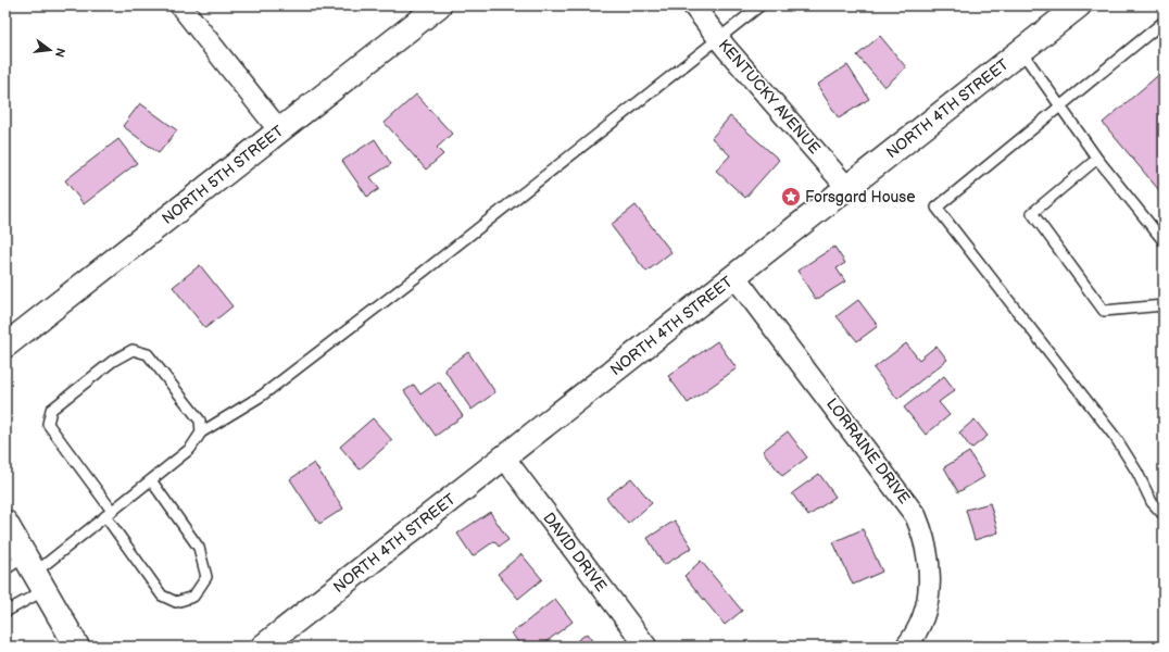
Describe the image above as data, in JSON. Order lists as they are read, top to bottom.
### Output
{
  "streets": {
    "main road": ["NORTH 4TH STREET", "NORTH 5TH STREET"],
    "street": ["KENTUCKY AVENUE", "LORRAINE DRIVE", "DAVID DRIVE"]
  },
  "crossings": [
    ["KENTUCKY AVENUE", "NORTH 4TH STREET"],
    ["NORTH 4TH STREET", "LORRAINE DRIVE"],
    ["NORTH 4TH STREET", "DAVID DRIVE"]
  ],
  "places": {
    "place": ["Forsgard House"]
  },
  "north": "right"
}
